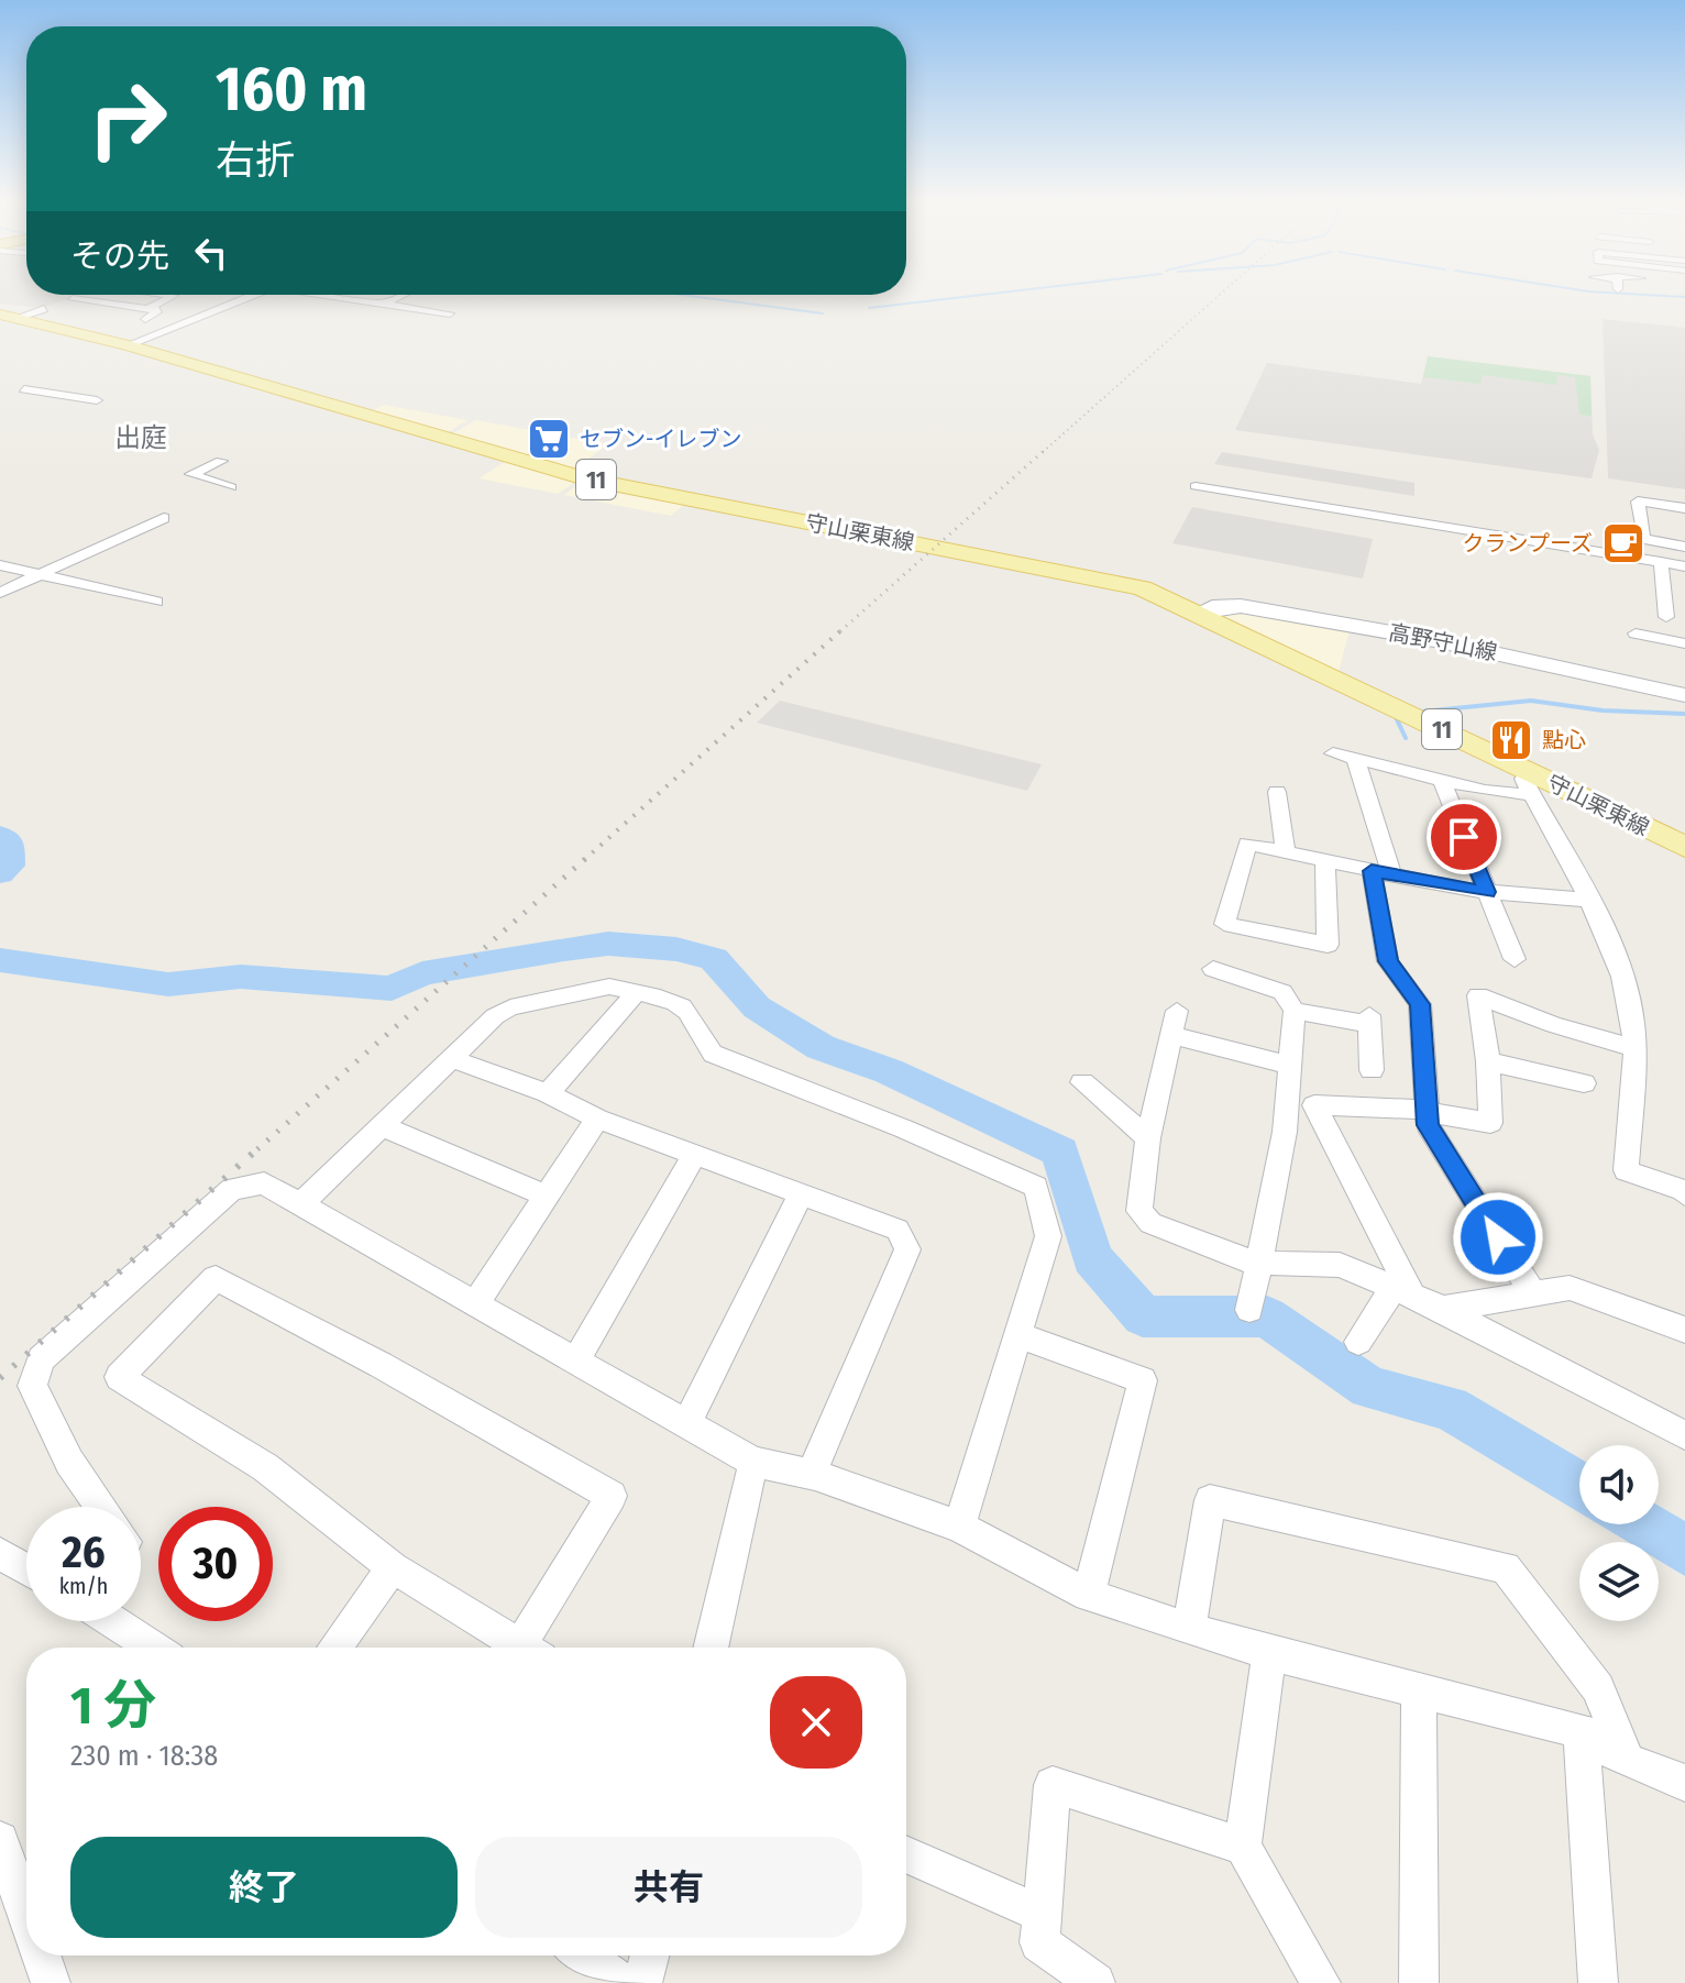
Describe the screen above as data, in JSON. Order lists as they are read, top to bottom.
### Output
{
  "streets": {
    "main road": ["11", "守山栗東線", "高野守山線"]
  },
  "crossings": [
    ["守山栗東線", "高野守山線"]
  ],
  "districts": ["出庭"],
  "places": {
    "supermarket": ["セブン-イレブン"],
    "cafe": ["クランプーズ"],
    "restaurant": ["點心"]
  },
  "page": {
    "turn": ["160 m", "右折"],
    "then": "その先",
    "speed": "26 km/h",
    "limit": "30",
    "heading": ["1 分", "230 m · 18:38"],
    "buttons": ["終了", "共有"]
  }
}
